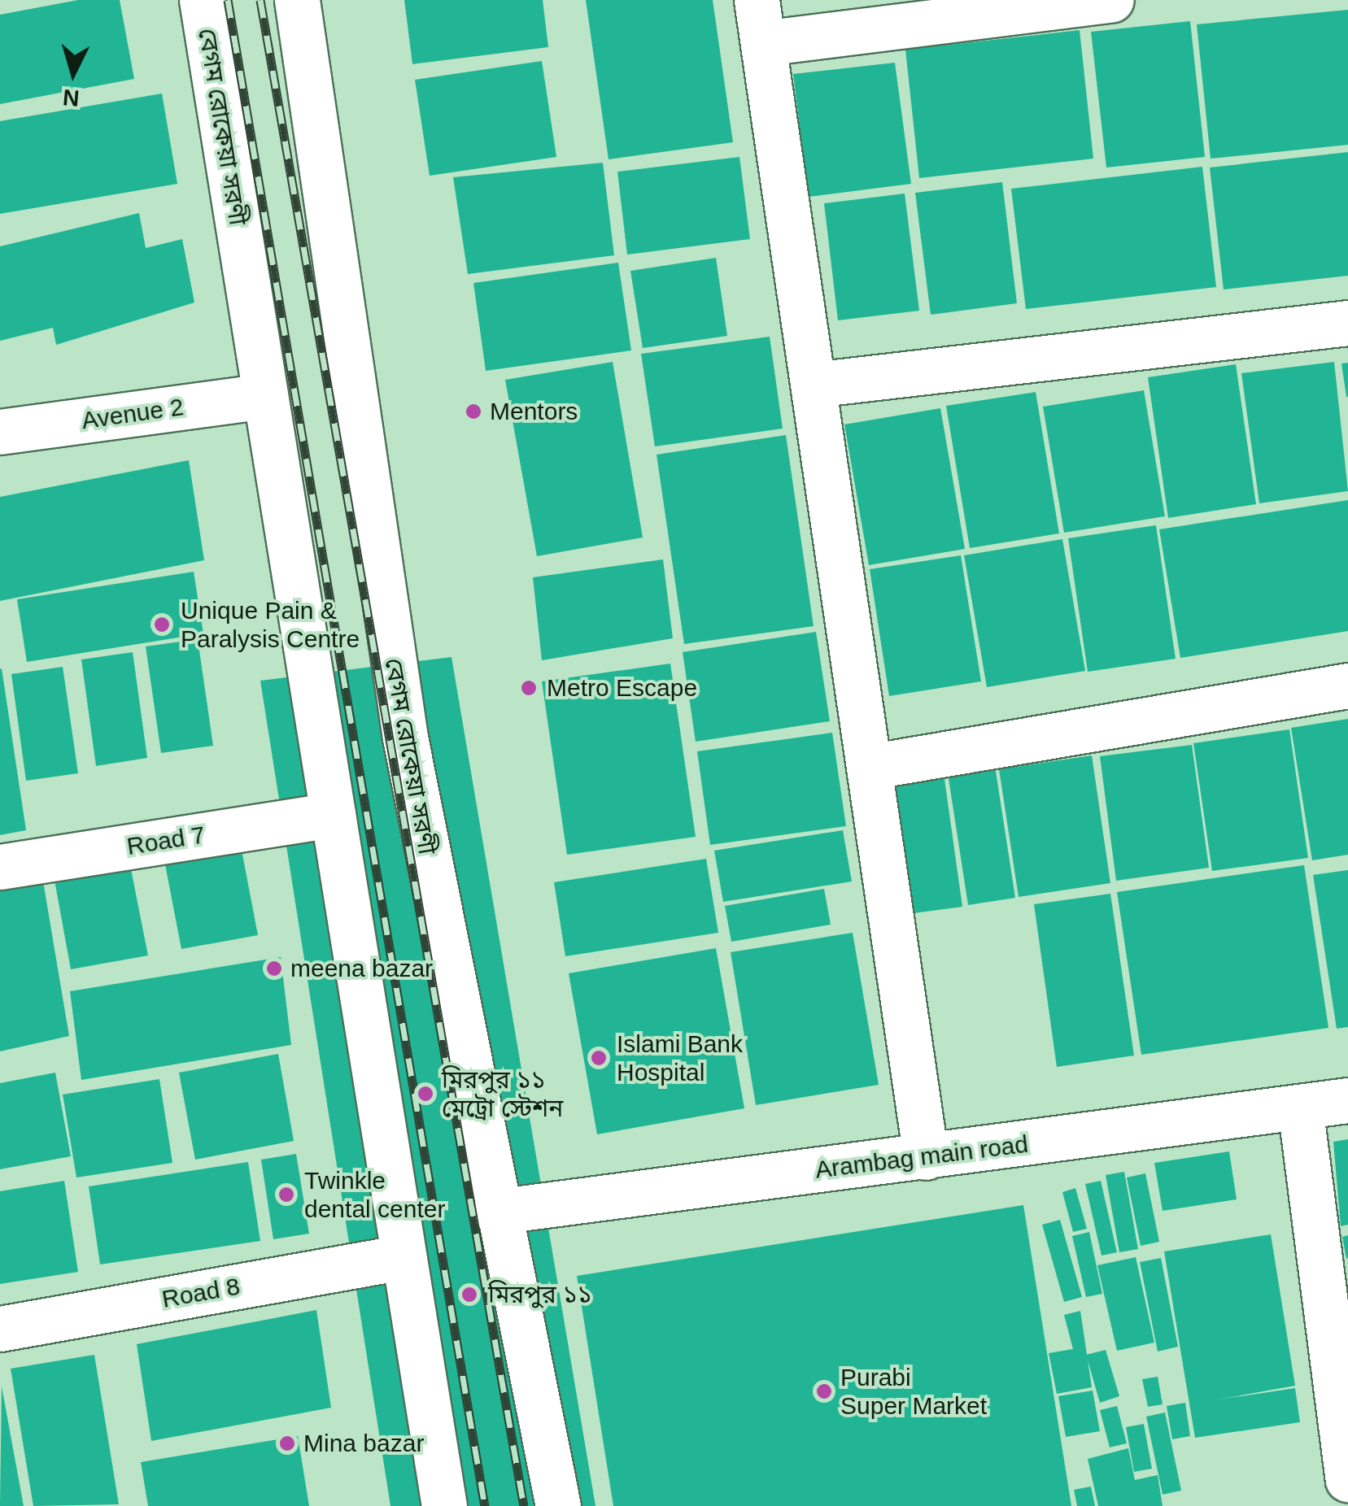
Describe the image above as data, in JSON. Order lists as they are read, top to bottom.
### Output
{
  "streets": {
    "street": [
      "বেগম রোকেয়া সরণী",
      "Avenue 2",
      "Road 7",
      "Arambag main road",
      "Road 8"
    ]
  },
  "crossings": [
    ["বেগম রোকেয়া সরণী", "Avenue 2"],
    ["বেগম রোকেয়া সরণী", "Road 7"],
    ["বেগম রোকেয়া সরণী", "Arambag main road"],
    ["বেগম রোকেয়া সরণী", "Road 8"]
  ],
  "places": [
    "Mentors",
    "Unique Pain & Paralysis Centre",
    "Metro Escape",
    "meena bazar",
    "Islami Bank Hospital",
    "মিরপুর ১১ মেট্রো স্টেশন",
    "Twinkle dental center",
    "মিরপুর ১১",
    "Purabi Super Market",
    "Mina bazar"
  ],
  "north": "bottom"
}
